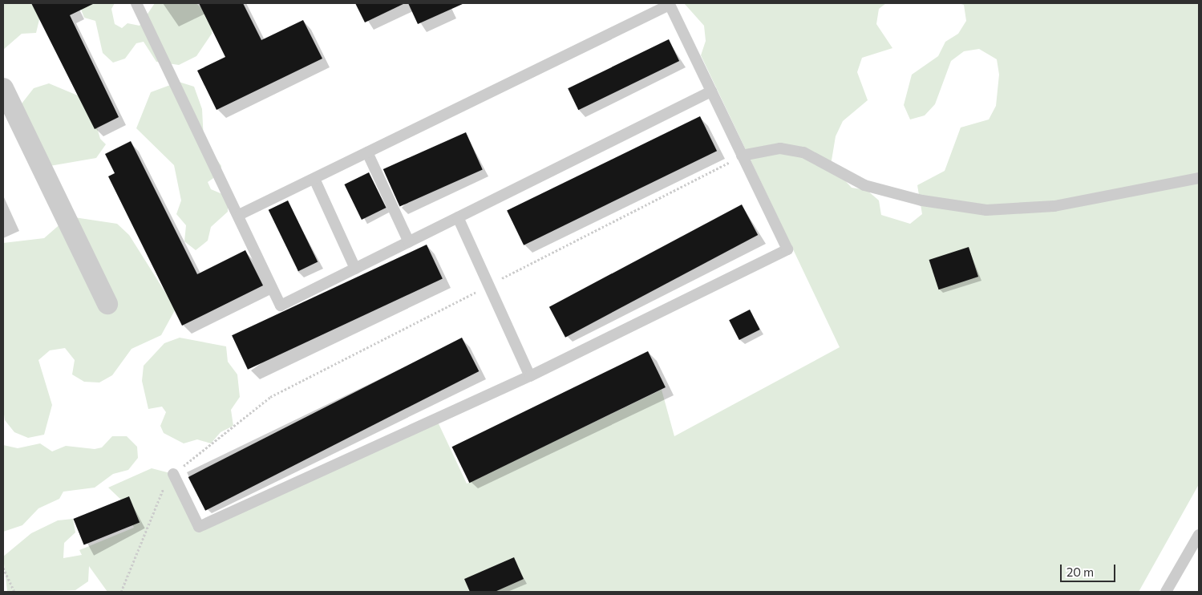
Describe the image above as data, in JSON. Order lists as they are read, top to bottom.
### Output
{
  "scale_bar": "20 m"
}
